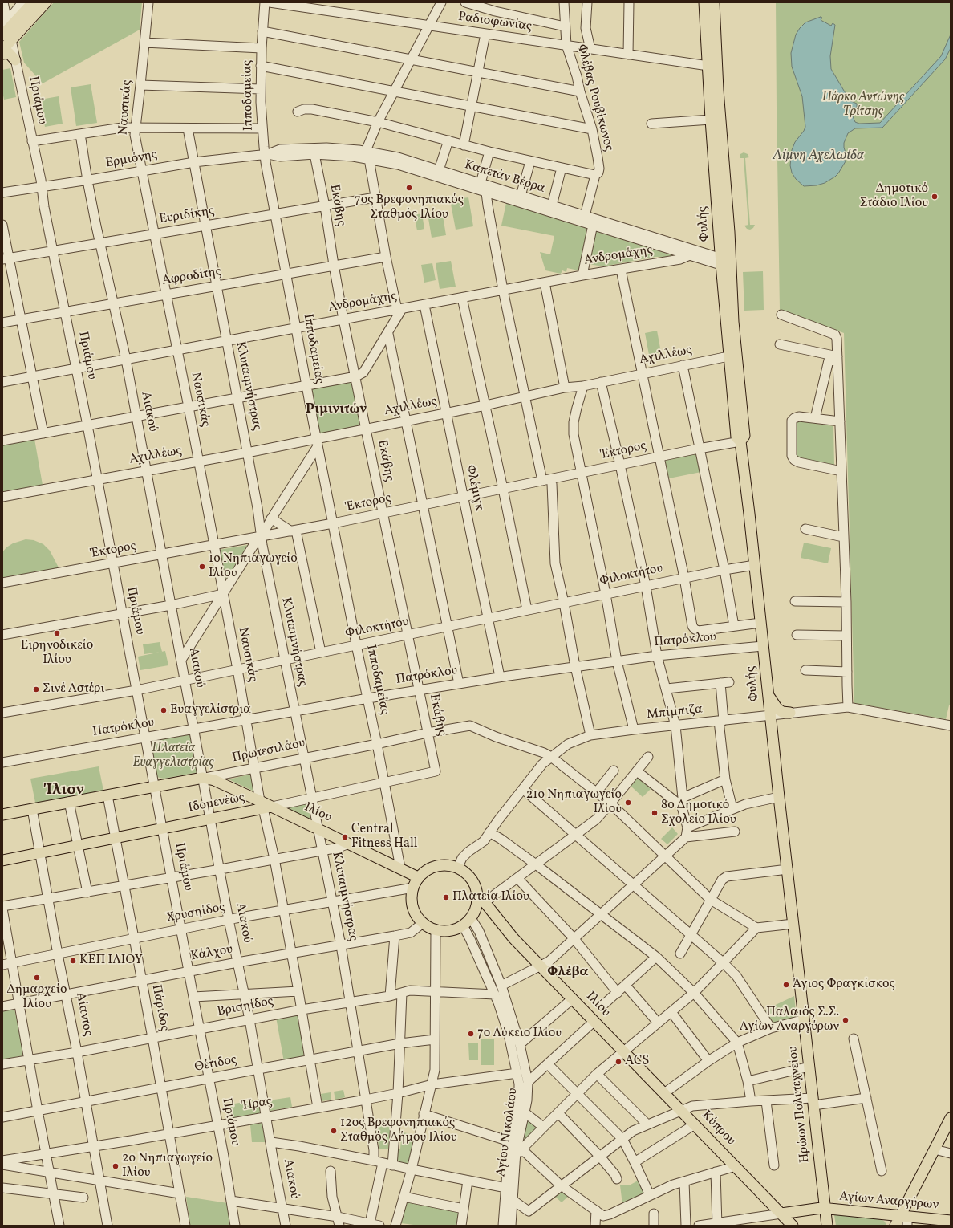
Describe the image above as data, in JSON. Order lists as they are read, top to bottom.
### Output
{
  "streets": {
    "main road": [
      "Φυλής",
      "Πρωτεσιλάου",
      "Ιδομενέως",
      "Ιλίου",
      "Ηρώων Πολυτεχνείου",
      "Κύπρου",
      "Αγίων Αναργύρων"
    ],
    "street": [
      "Ραδιοφωνίας",
      "Ιπποδαμείας",
      "Φλέβας Ρουβίκωνος",
      "Πριάμου",
      "Ναυσικάς",
      "Ερμιόνης",
      "Καπετάν Βέρρα",
      "Εκάβης",
      "Ευριδίκης",
      "Ανδρομάχης",
      "Αφροδίτης",
      "Αχιλλέως",
      "Κλυταιμνήστρας",
      "Αιακού",
      "Έκτορος",
      "Φλέμιγκ",
      "Φιλοκτήτου",
      "Πατρόκλου",
      "Μπίμπιζα",
      "Χρυσηίδος",
      "Κάλχου",
      "Βρισηίδος",
      "Πάριδος",
      "Αίαντος",
      "Θέτιδος",
      "Ήρας",
      "Αγίου Νικολάου"
    ]
  },
  "crossings": [
    ["Ραδιοφωνίας", "Φλέβας Ρουβίκωνος"],
    ["Ραδιοφωνίας", "Φυλής"],
    ["Ιπποδαμείας", "Ερμιόνης"],
    ["Ιπποδαμείας", "Καπετάν Βέρρα"],
    ["Ιπποδαμείας", "Ευριδίκης"],
    ["Ιπποδαμείας", "Ανδρομάχης"],
    ["Ιπποδαμείας", "Αφροδίτης"],
    ["Ιπποδαμείας", "Αχιλλέως"],
    ["Ιπποδαμείας", "Έκτορος"],
    ["Ιπποδαμείας", "Φιλοκτήτου"],
    ["Ιπποδαμείας", "Πατρόκλου"],
    ["Ιπποδαμείας", "Πρωτεσιλάου"],
    ["Ιπποδαμείας", "Ιδομενέως"],
    ["Ιπποδαμείας", "Ιλίου"],
    ["Φλέβας Ρουβίκωνος", "Καπετάν Βέρρα"],
    ["Πριάμου", "Ερμιόνης"],
    ["Πριάμου", "Ευριδίκης"],
    ["Πριάμου", "Ανδρομάχης"],
    ["Πριάμου", "Αφροδίτης"],
    ["Πριάμου", "Αχιλλέως"],
    ["Πριάμου", "Έκτορος"],
    ["Πριάμου", "Φιλοκτήτου"],
    ["Πριάμου", "Πατρόκλου"],
    ["Πριάμου", "Πρωτεσιλάου"],
    ["Πριάμου", "Ιδομενέως"],
    ["Πριάμου", "Χρυσηίδος"],
    ["Πριάμου", "Κάλχου"],
    ["Πριάμου", "Βρισηίδος"],
    ["Πριάμου", "Θέτιδος"],
    ["Πριάμου", "Ήρας"],
    ["Ναυσικάς", "Ερμιόνης"],
    ["Ναυσικάς", "Ευριδίκης"],
    ["Ναυσικάς", "Ανδρομάχης"],
    ["Ναυσικάς", "Αφροδίτης"],
    ["Ναυσικάς", "Αχιλλέως"],
    ["Ναυσικάς", "Έκτορος"],
    ["Ναυσικάς", "Φιλοκτήτου"],
    ["Ναυσικάς", "Πατρόκλου"],
    ["Ναυσικάς", "Πρωτεσιλάου"],
    ["Ναυσικάς", "Ιδομενέως"],
    ["Ναυσικάς", "Ιλίου"],
    ["Ναυσικάς", "Χρυσηίδος"],
    ["Ναυσικάς", "Κάλχου"],
    ["Ναυσικάς", "Βρισηίδος"],
    ["Ναυσικάς", "Θέτιδος"],
    ["Ναυσικάς", "Ήρας"],
    ["Ερμιόνης", "Καπετάν Βέρρα"],
    ["Ερμιόνης", "Κλυταιμνήστρας"],
    ["Ερμιόνης", "Αιακού"],
    ["Καπετάν Βέρρα", "Εκάβης"],
    ["Καπετάν Βέρρα", "Φυλής"],
    ["Καπετάν Βέρρα", "Ανδρομάχης"],
    ["Εκάβης", "Ευριδίκης"],
    ["Εκάβης", "Ανδρομάχης"],
    ["Εκάβης", "Αφροδίτης"],
    ["Εκάβης", "Αχιλλέως"],
    ["Εκάβης", "Έκτορος"],
    ["Εκάβης", "Φιλοκτήτου"],
    ["Εκάβης", "Πατρόκλου"],
    ["Εκάβης", "Πρωτεσιλάου"],
    ["Εκάβης", "Ιδομενέως"],
    ["Ευριδίκης", "Κλυταιμνήστρας"],
    ["Ευριδίκης", "Αιακού"],
    ["Φυλής", "Αχιλλέως"],
    ["Φυλής", "Έκτορος"],
    ["Φυλής", "Φιλοκτήτου"],
    ["Φυλής", "Πατρόκλου"],
    ["Φυλής", "Μπίμπιζα"],
    ["Φυλής", "Ηρώων Πολυτεχνείου"],
    ["Ανδρομάχης", "Κλυταιμνήστρας"],
    ["Ανδρομάχης", "Αιακού"],
    ["Ανδρομάχης", "Φλέμιγκ"],
    ["Αφροδίτης", "Κλυταιμνήστρας"],
    ["Αφροδίτης", "Αιακού"],
    ["Αχιλλέως", "Κλυταιμνήστρας"],
    ["Αχιλλέως", "Αιακού"],
    ["Αχιλλέως", "Φλέμιγκ"],
    ["Κλυταιμνήστρας", "Έκτορος"],
    ["Κλυταιμνήστρας", "Φιλοκτήτου"],
    ["Κλυταιμνήστρας", "Πατρόκλου"],
    ["Κλυταιμνήστρας", "Πρωτεσιλάου"],
    ["Κλυταιμνήστρας", "Ιδομενέως"],
    ["Κλυταιμνήστρας", "Ιλίου"],
    ["Κλυταιμνήστρας", "Χρυσηίδος"],
    ["Κλυταιμνήστρας", "Κάλχου"],
    ["Κλυταιμνήστρας", "Βρισηίδος"],
    ["Κλυταιμνήστρας", "Θέτιδος"],
    ["Κλυταιμνήστρας", "Ήρας"],
    ["Αιακού", "Έκτορος"],
    ["Αιακού", "Φιλοκτήτου"],
    ["Αιακού", "Πατρόκλου"],
    ["Αιακού", "Πρωτεσιλάου"],
    ["Αιακού", "Ιδομενέως"],
    ["Αιακού", "Ιλίου"],
    ["Αιακού", "Χρυσηίδος"],
    ["Αιακού", "Κάλχου"],
    ["Αιακού", "Βρισηίδος"],
    ["Αιακού", "Θέτιδος"],
    ["Αιακού", "Ήρας"],
    ["Έκτορος", "Φλέμιγκ"],
    ["Φλέμιγκ", "Φιλοκτήτου"],
    ["Φλέμιγκ", "Πατρόκλου"],
    ["Μπίμπιζα", "Πρωτεσιλάου"],
    ["Μπίμπιζα", "Ιλίου"],
    ["Μπίμπιζα", "Χρυσηίδος"],
    ["Μπίμπιζα", "Κάλχου"],
    ["Πρωτεσιλάου", "Ιλίου"],
    ["Πρωτεσιλάου", "Πάριδος"],
    ["Πρωτεσιλάου", "Αίαντος"],
    ["Ιδομενέως", "Ιλίου"],
    ["Ιδομενέως", "Πάριδος"],
    ["Ιδομενέως", "Αίαντος"],
    ["Ιλίου", "Χρυσηίδος"],
    ["Ιλίου", "Κάλχου"],
    ["Ιλίου", "Κύπρου"],
    ["Χρυσηίδος", "Κάλχου"],
    ["Χρυσηίδος", "Πάριδος"],
    ["Χρυσηίδος", "Αίαντος"],
    ["Κάλχου", "Πάριδος"],
    ["Κάλχου", "Αίαντος"],
    ["Βρισηίδος", "Πάριδος"],
    ["Βρισηίδος", "Αίαντος"],
    ["Πάριδος", "Θέτιδος"],
    ["Πάριδος", "Ήρας"],
    ["Αίαντος", "Θέτιδος"],
    ["Αίαντος", "Ήρας"],
    ["Ηρώων Πολυτεχνείου", "Αγίων Αναργύρων"],
    ["Κύπρου", "Αγίων Αναργύρων"]
  ],
  "districts": ["Ριμινιτών", "Ίλιον", "Φλέβα"],
  "water": ["Λίμνη Αχελωίδα"],
  "parks": ["Πάρκο Αντώνης Τρίτσης", "Πλατεία Ευαγγελιστρίας"],
  "places": [
    "7ος Βρεφονηπιακός Σταθμός Ιλίου",
    "Δημοτικό Στάδιο Ιλίου",
    "1ο Νηπιαγωγείο Ιλίου",
    "Ειρηνοδικείο Ιλίου",
    "Σινέ Αστέρι",
    "Ευαγγελίστρια",
    "21ο Νηπιαγωγείο Ιλίου",
    "8ο Δημοτικό Σχολείο Ιλίου",
    "Central Fitness Hall",
    "Πλατεία Ιλίου",
    "ΚΕΠ ΙΛΙΟΥ",
    "Δημαρχείο Ιλίου",
    "Άγιος Φραγκίσκος",
    "Παλαιός Σ.Σ. Αγίων Αναργύρων",
    "7ο Λύκειο Ιλίου",
    "ACS",
    "12ος Βρεφονηπιακός Σταθμός Δήμου Ιλίου",
    "2ο Νηπιαγωγείο Ιλίου"
  ]
}
